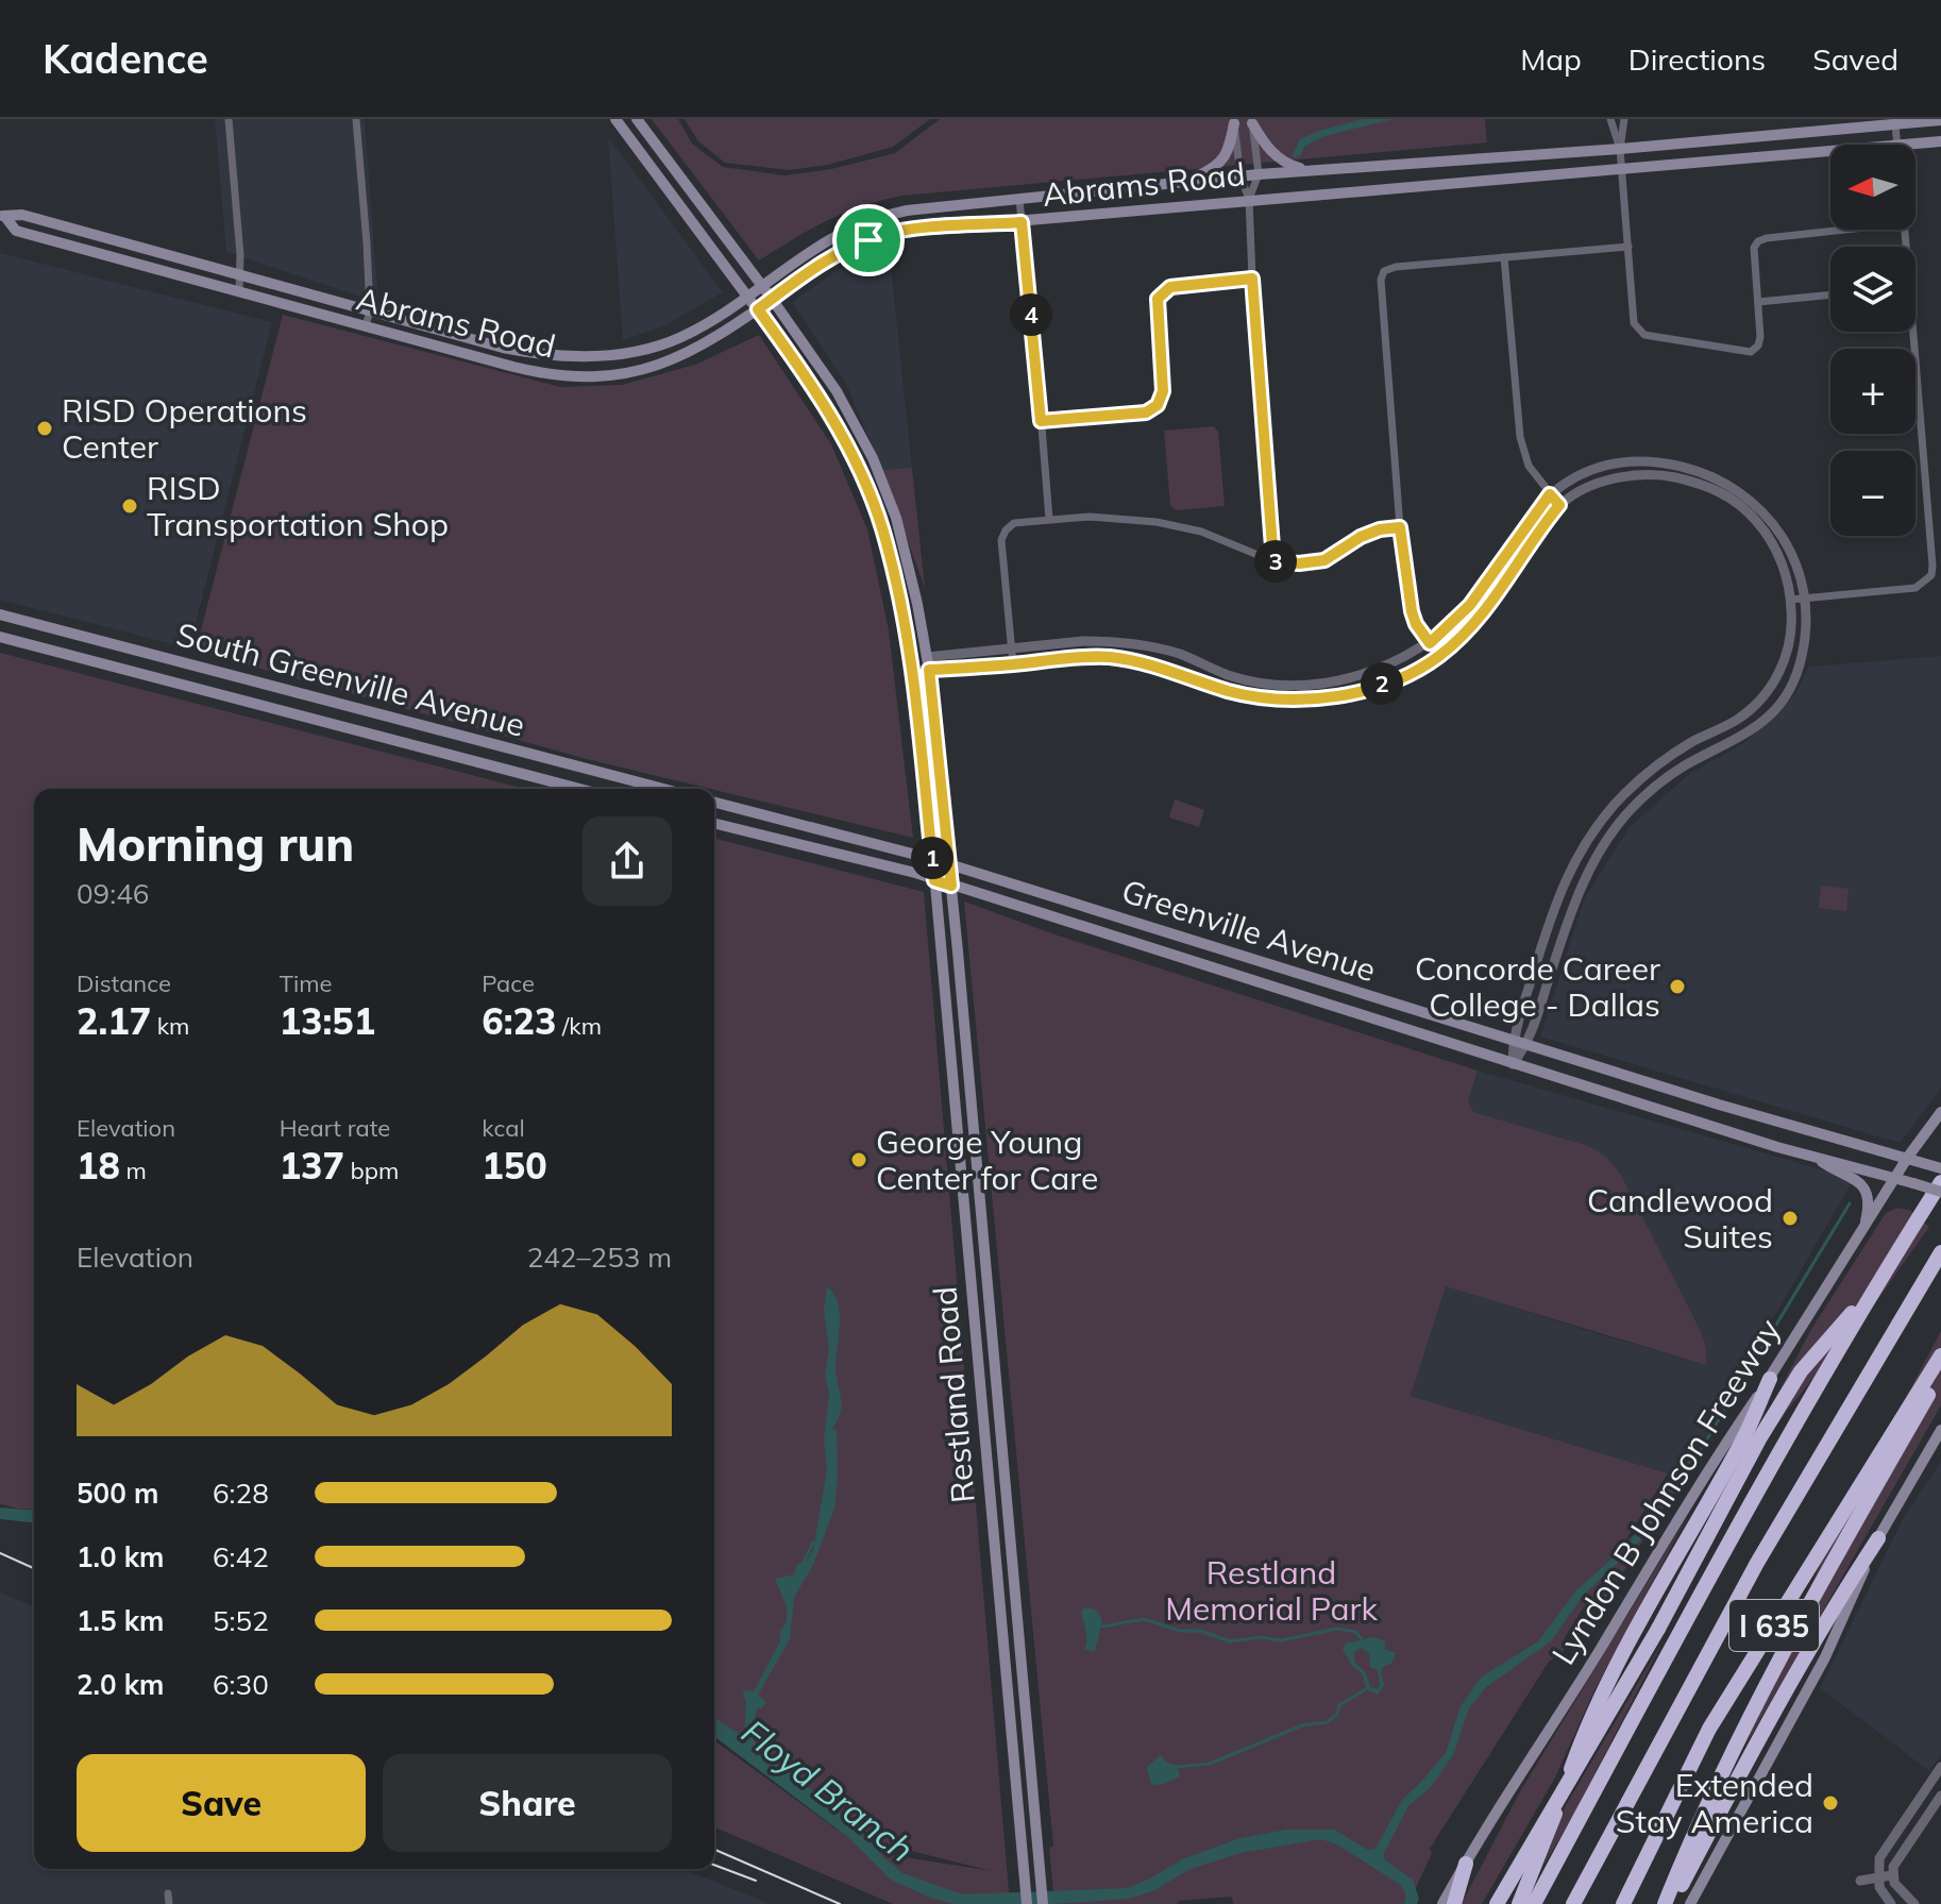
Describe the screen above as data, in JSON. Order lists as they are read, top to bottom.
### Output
{
  "streets": {
    "highway": ["I 635"],
    "main road": [
      "Abrams Road",
      "South Greenville Avenue",
      "Greenville Avenue",
      "Restland Road",
      "Lyndon B Johnson Freeway"
    ]
  },
  "crossings": [
    ["Abrams Road", "Restland Road"],
    ["Greenville Avenue", "Restland Road"],
    ["Greenville Avenue", "Lyndon B Johnson Freeway"]
  ],
  "water": ["Floyd Branch"],
  "parks": ["Restland Memorial Park"],
  "places": [
    "RISD Operations Center",
    "RISD Transportation Shop",
    "Concorde Career College - Dallas",
    "George Young Center for Care",
    "Candlewood Suites",
    "Extended Stay America"
  ],
  "north": "left",
  "page": {
    "header": "Kadence",
    "nav": ["Map", "Directions", "Saved"],
    "map_buttons": ["+", "−"],
    "pins": [
      "4",
      "3",
      "2",
      "1"
    ],
    "heading": ["Morning run", "09:46"],
    "stats": [
      ["Distance", "2.17 km"],
      ["Time", "13:51"],
      ["Pace", "6:23 /km"],
      ["Elevation", "18 m"],
      ["Heart rate", "137 bpm"],
      ["kcal", "150"]
    ],
    "chart": ["Elevation", "242–253 m"],
    "list": [
      {
        "name": "500 m",
        "note": "6:28"
      },
      {
        "name": "1.0 km",
        "note": "6:42"
      },
      {
        "name": "1.5 km",
        "note": "5:52"
      },
      {
        "name": "2.0 km",
        "note": "6:30"
      }
    ],
    "buttons": ["Save", "Share"]
  }
}
